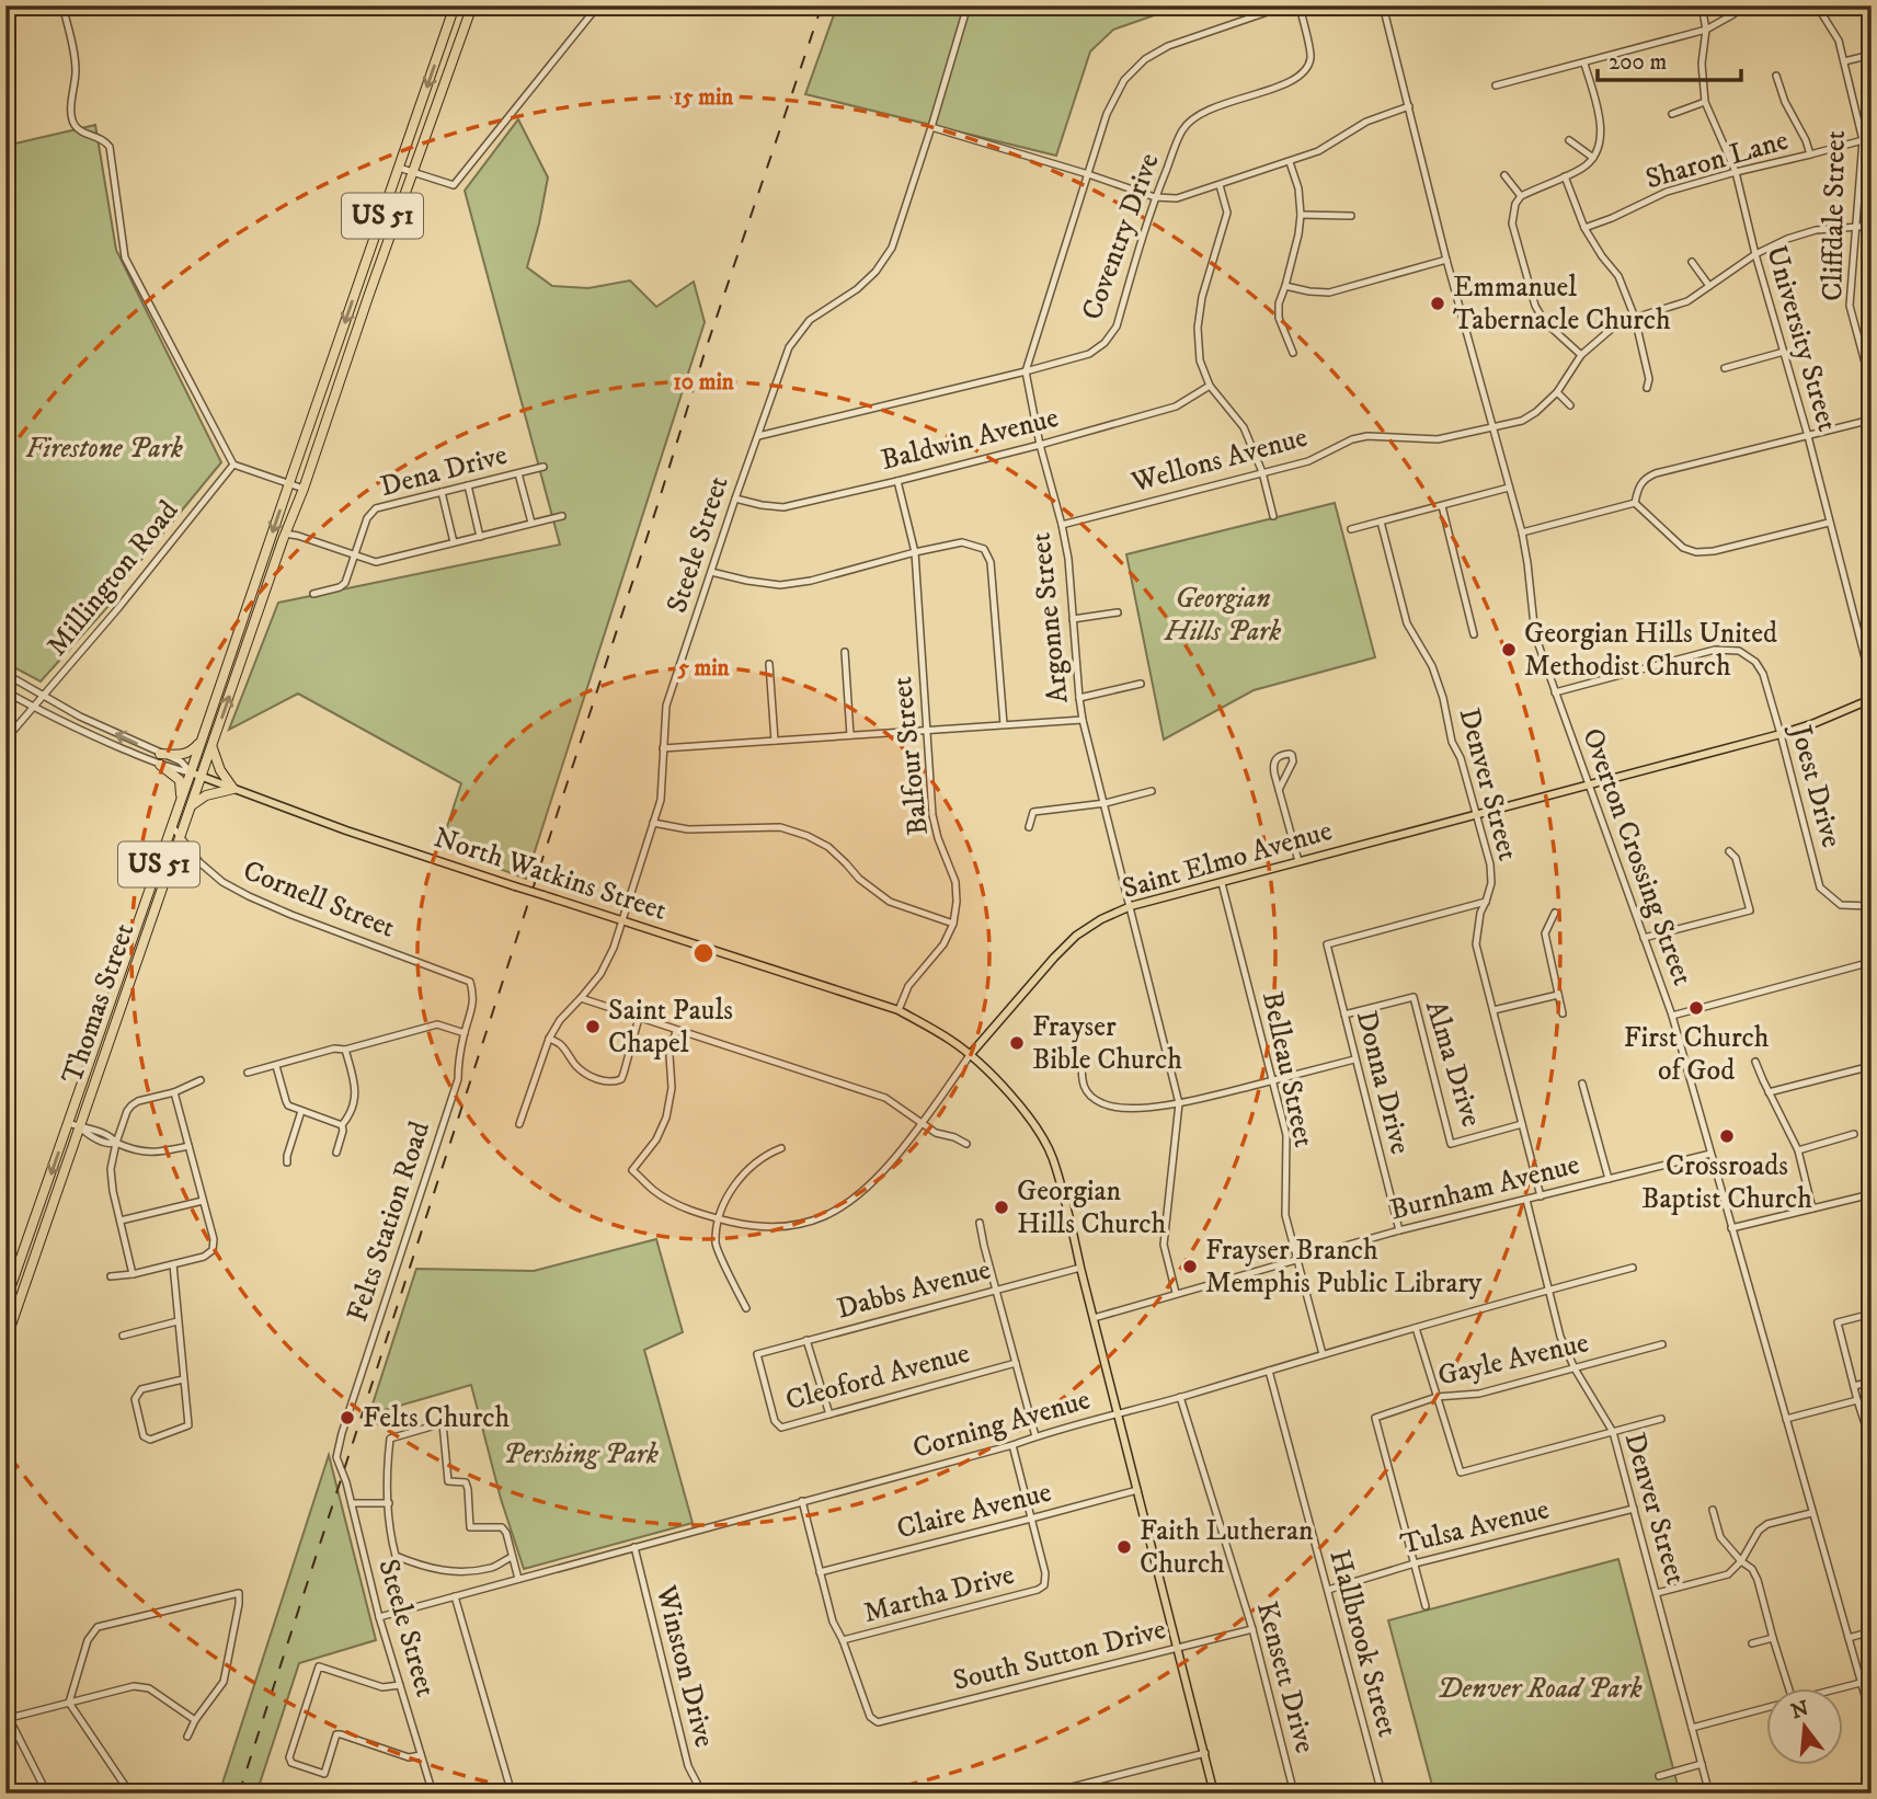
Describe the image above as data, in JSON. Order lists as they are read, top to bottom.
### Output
{
  "streets": {
    "highway": ["US 51", "Thomas Street"],
    "main road": ["Saint Elmo Avenue", "North Watkins Street"],
    "street": [
      "Sharon Lane",
      "Cliffdale Street",
      "Coventry Drive",
      "University Street",
      "Baldwin Avenue",
      "Wellons Avenue",
      "Dena Drive",
      "Steele Street",
      "Millington Road",
      "Argonne Street",
      "Balfour Street",
      "Denver Street",
      "Joest Drive",
      "Overton Crossing Street",
      "Cornell Street",
      "Alma Drive",
      "Belleau Street",
      "Donna Drive",
      "Burnham Avenue",
      "Felts Station Road",
      "Dabbs Avenue",
      "Gayle Avenue",
      "Cleoford Avenue",
      "Corning Avenue",
      "Claire Avenue",
      "Tulsa Avenue",
      "Martha Drive",
      "Hallbrook Street",
      "South Sutton Drive",
      "Winston Drive",
      "Kensett Drive"
    ]
  },
  "crossings": [
    ["Sharon Lane", "Cliffdale Street"],
    ["Sharon Lane", "University Street"],
    ["US 51", "Thomas Street"],
    ["Cliffdale Street", "Wellons Avenue"],
    ["Coventry Drive", "Steele Street"],
    ["Coventry Drive", "Argonne Street"],
    ["University Street", "Wellons Avenue"],
    ["Baldwin Avenue", "Steele Street"],
    ["Baldwin Avenue", "Argonne Street"],
    ["Baldwin Avenue", "Balfour Street"],
    ["Wellons Avenue", "Argonne Street"],
    ["Wellons Avenue", "Overton Crossing Street"],
    ["Steele Street", "North Watkins Street"],
    ["Steele Street", "Felts Station Road"],
    ["Steele Street", "Corning Avenue"],
    ["Millington Road", "North Watkins Street"],
    ["Argonne Street", "Saint Elmo Avenue"],
    ["Argonne Street", "Burnham Avenue"],
    ["Balfour Street", "North Watkins Street"],
    ["Denver Street", "Saint Elmo Avenue"],
    ["Denver Street", "Alma Drive"],
    ["Denver Street", "Donna Drive"],
    ["Denver Street", "Burnham Avenue"],
    ["Denver Street", "Gayle Avenue"],
    ["Denver Street", "Corning Avenue"],
    ["Denver Street", "Tulsa Avenue"],
    ["Joest Drive", "Overton Crossing Street"],
    ["Joest Drive", "Saint Elmo Avenue"],
    ["Overton Crossing Street", "Saint Elmo Avenue"],
    ["Overton Crossing Street", "Burnham Avenue"],
    ["Saint Elmo Avenue", "North Watkins Street"],
    ["Saint Elmo Avenue", "Belleau Street"],
    ["North Watkins Street", "Thomas Street"],
    ["North Watkins Street", "Burnham Avenue"],
    ["North Watkins Street", "Dabbs Avenue"],
    ["North Watkins Street", "Corning Avenue"],
    ["North Watkins Street", "Claire Avenue"],
    ["North Watkins Street", "South Sutton Drive"],
    ["Cornell Street", "Thomas Street"],
    ["Cornell Street", "Felts Station Road"],
    ["Alma Drive", "Donna Drive"],
    ["Belleau Street", "Burnham Avenue"],
    ["Belleau Street", "Corning Avenue"],
    ["Donna Drive", "Burnham Avenue"],
    ["Dabbs Avenue", "Cleoford Avenue"],
    ["Gayle Avenue", "Tulsa Avenue"],
    ["Corning Avenue", "Hallbrook Street"],
    ["Corning Avenue", "Winston Drive"],
    ["Corning Avenue", "Kensett Drive"],
    ["Claire Avenue", "Martha Drive"],
    ["Tulsa Avenue", "Hallbrook Street"],
    ["Martha Drive", "South Sutton Drive"],
    ["South Sutton Drive", "Kensett Drive"]
  ],
  "parks": [
    "Firestone Park",
    "Georgian Hills Park",
    "Pershing Park",
    "Denver Road Park"
  ],
  "places": [
    "Emmanuel Tabernacle Church",
    "Georgian Hills United Methodist Church",
    "First Church of God",
    "Saint Pauls Chapel",
    "Frayser Bible Church",
    "Crossroads Baptist Church",
    "Georgian Hills Church",
    "Frayser Branch Memphis Public Library",
    "Felts Church",
    "Faith Lutheran Church"
  ],
  "scale_bar": "200 m",
  "north": "top",
  "rings": ["15 min", "10 min", "5 min"]
}
